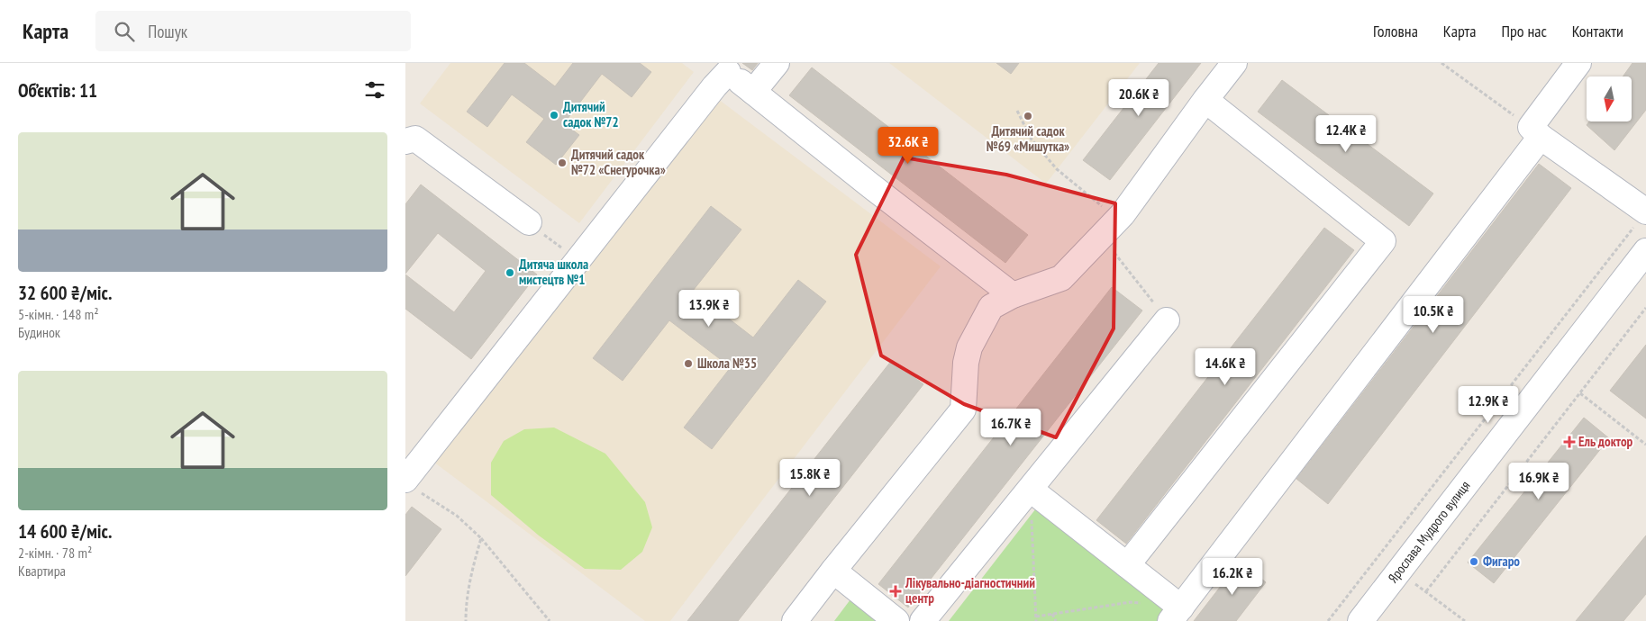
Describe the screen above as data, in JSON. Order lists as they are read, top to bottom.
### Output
{
  "streets": {
    "street": ["Ярослава Мудрого вулиця"]
  },
  "places": {
    "other": [
      "Дитячий садок №72",
      "Дитячий садок №69 «Мишутка»",
      "Дитячий садок №72 «Снегурочка»",
      "Дитяча школа мистецтв №1",
      "Школа №35",
      "Фигаро"
    ],
    "health": ["Ель доктор", "Лікувально-діагностичний центр"]
  },
  "north": "bottom",
  "page": {
    "header": "Карта",
    "search": "Пошук",
    "nav": [
      "Головна",
      "Карта",
      "Про нас",
      "Контакти"
    ],
    "heading": "Об’єктів: 11",
    "price": [
      "20.6K ₴",
      "12.4K ₴",
      "32.6K ₴",
      "13.9K ₴",
      "10.5K ₴",
      "14.6K ₴",
      "12.9K ₴",
      "16.7K ₴",
      "15.8K ₴",
      "16.9K ₴",
      "16.2K ₴"
    ],
    "list": [
      {
        "name": "32 600 ₴/міс.",
        "note": "5-кімн. · 148 m² · Будинок"
      },
      {
        "name": "14 600 ₴/міс.",
        "note": "2-кімн. · 78 m² · Квартира"
      }
    ]
  }
}
